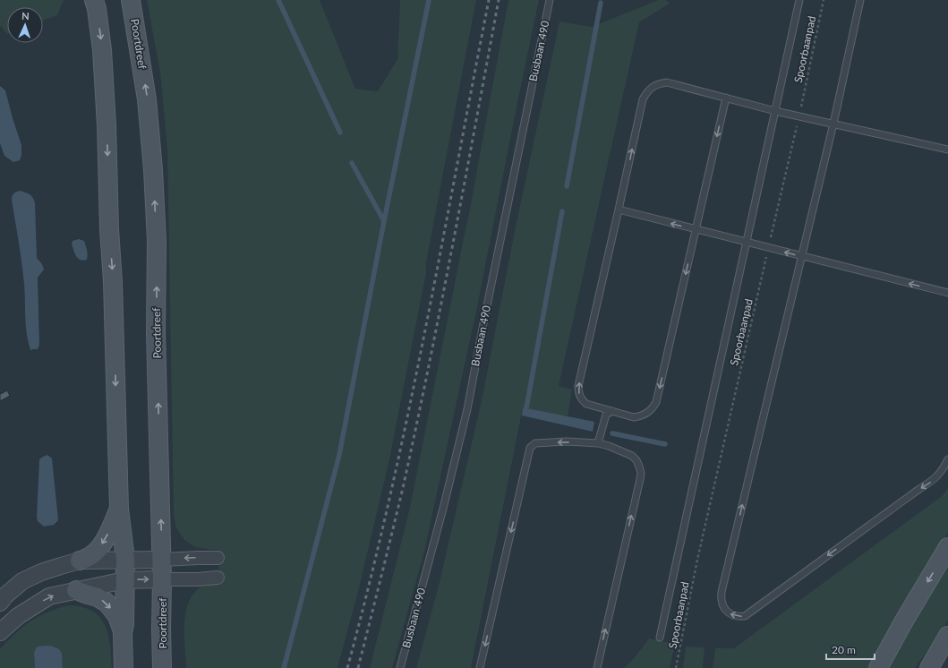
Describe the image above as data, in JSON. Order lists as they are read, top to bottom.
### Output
{
  "streets": {
    "main road": ["Poortdreef"],
    "lane": ["Busbaan 490"],
    "path": ["Spoorbaanpad"]
  },
  "scale_bar": "20 m",
  "north": "top"
}
